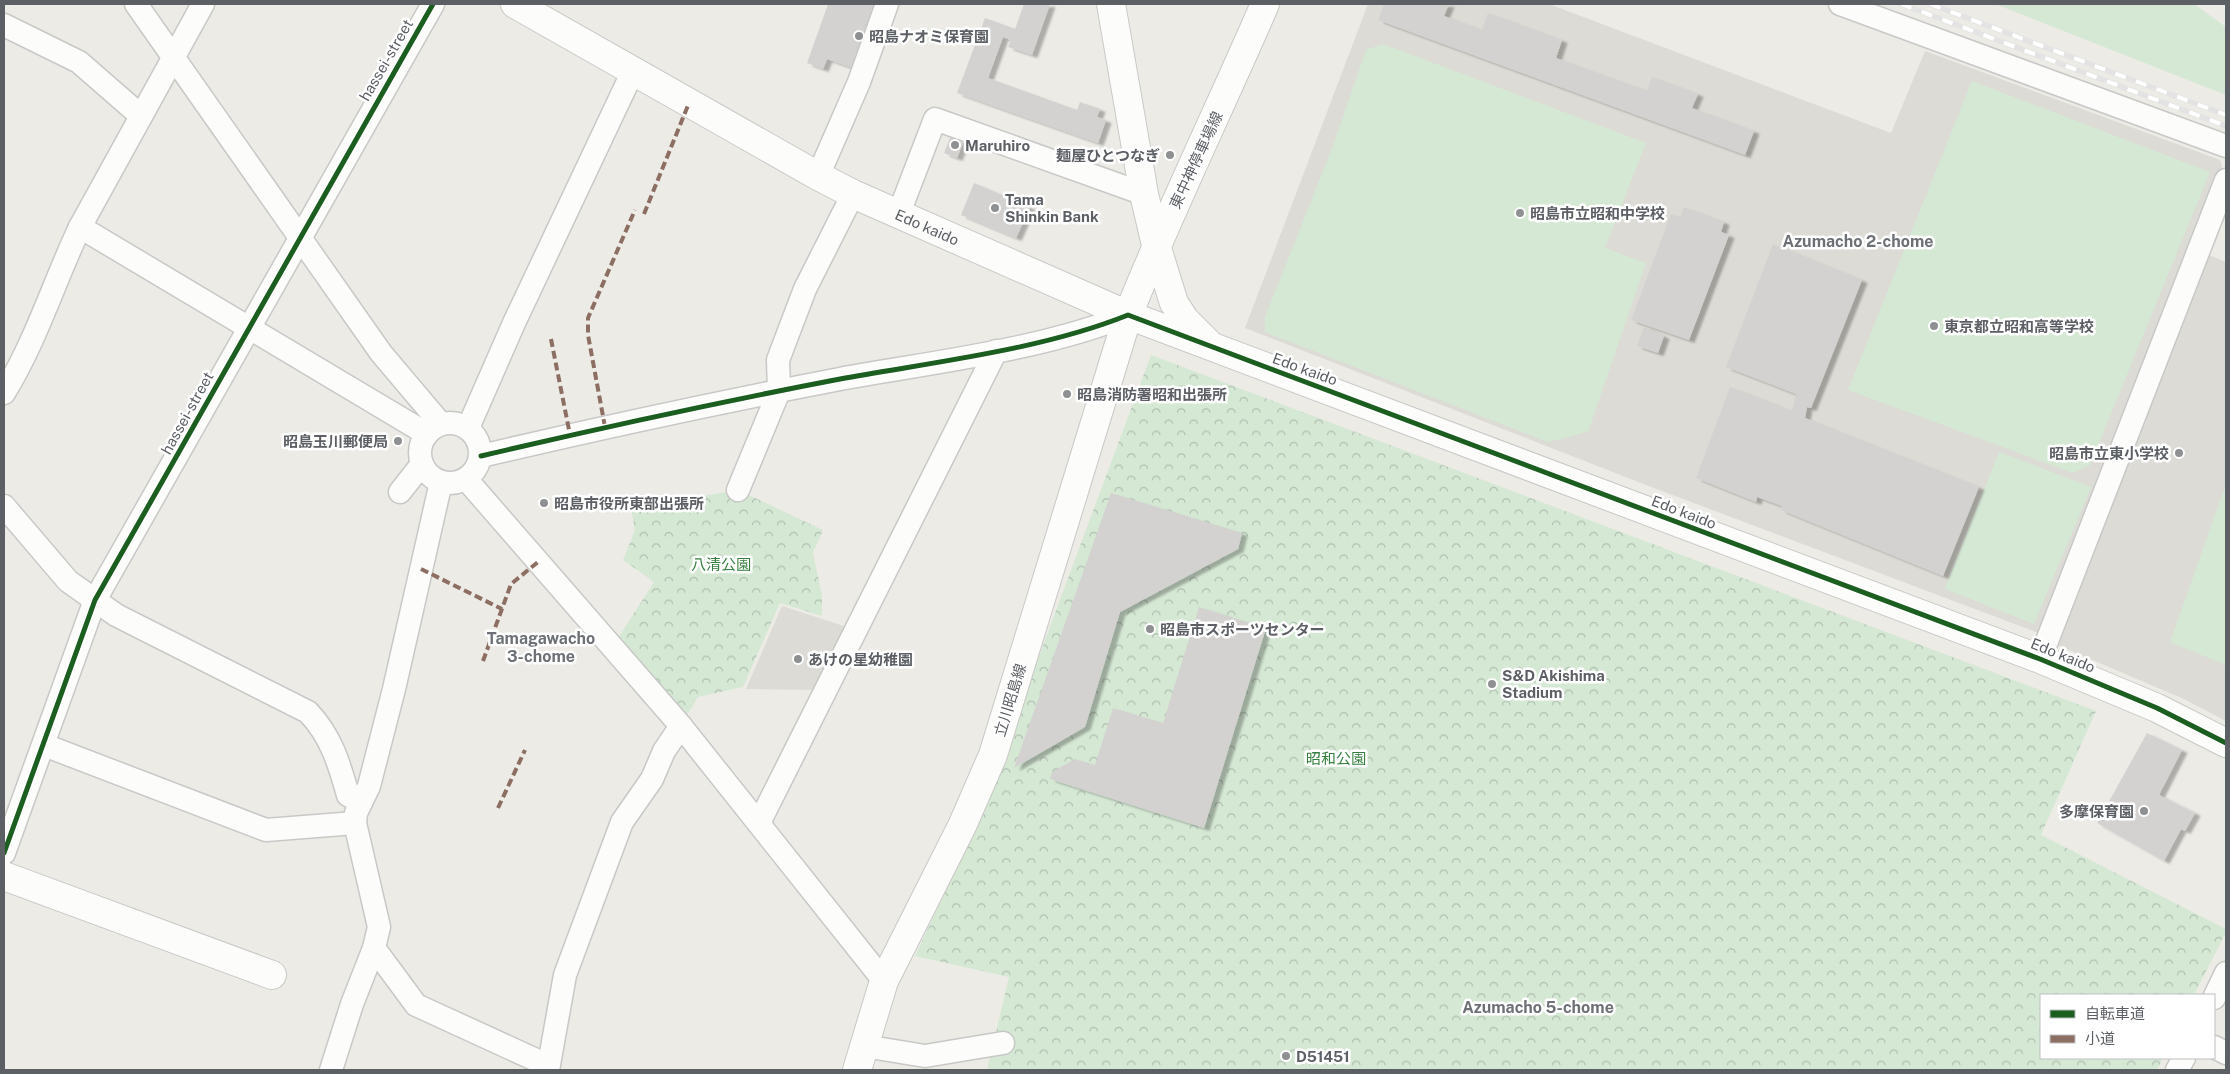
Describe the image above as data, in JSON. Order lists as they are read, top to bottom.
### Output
{
  "streets": {
    "street": [
      "hassei-street",
      "東中神停車場線",
      "Edo kaido",
      "立川昭島線"
    ]
  },
  "crossings": [
    ["東中神停車場線", "Edo kaido"],
    ["東中神停車場線", "立川昭島線"],
    ["Edo kaido", "立川昭島線"]
  ],
  "districts": ["Azumacho 2-chome", "Tamagawacho 3-chome", "Azumacho 5-chome"],
  "parks": ["八清公園", "昭和公園"],
  "places": [
    "昭島ナオミ保育園",
    "Maruhiro",
    "麺屋ひとつなぎ",
    "Tama Shinkin Bank",
    "昭島市立昭和中学校",
    "東京都立昭和高等学校",
    "昭島消防署昭和出張所",
    "昭島玉川郵便局",
    "昭島市立東小学校",
    "昭島市役所東部出張所",
    "昭島市スポーツセンター",
    "あけの星幼稚園",
    "S&D Akishima Stadium",
    "多摩保育園",
    "D51451"
  ],
  "legend": ["自転車道", "小道"]
}
